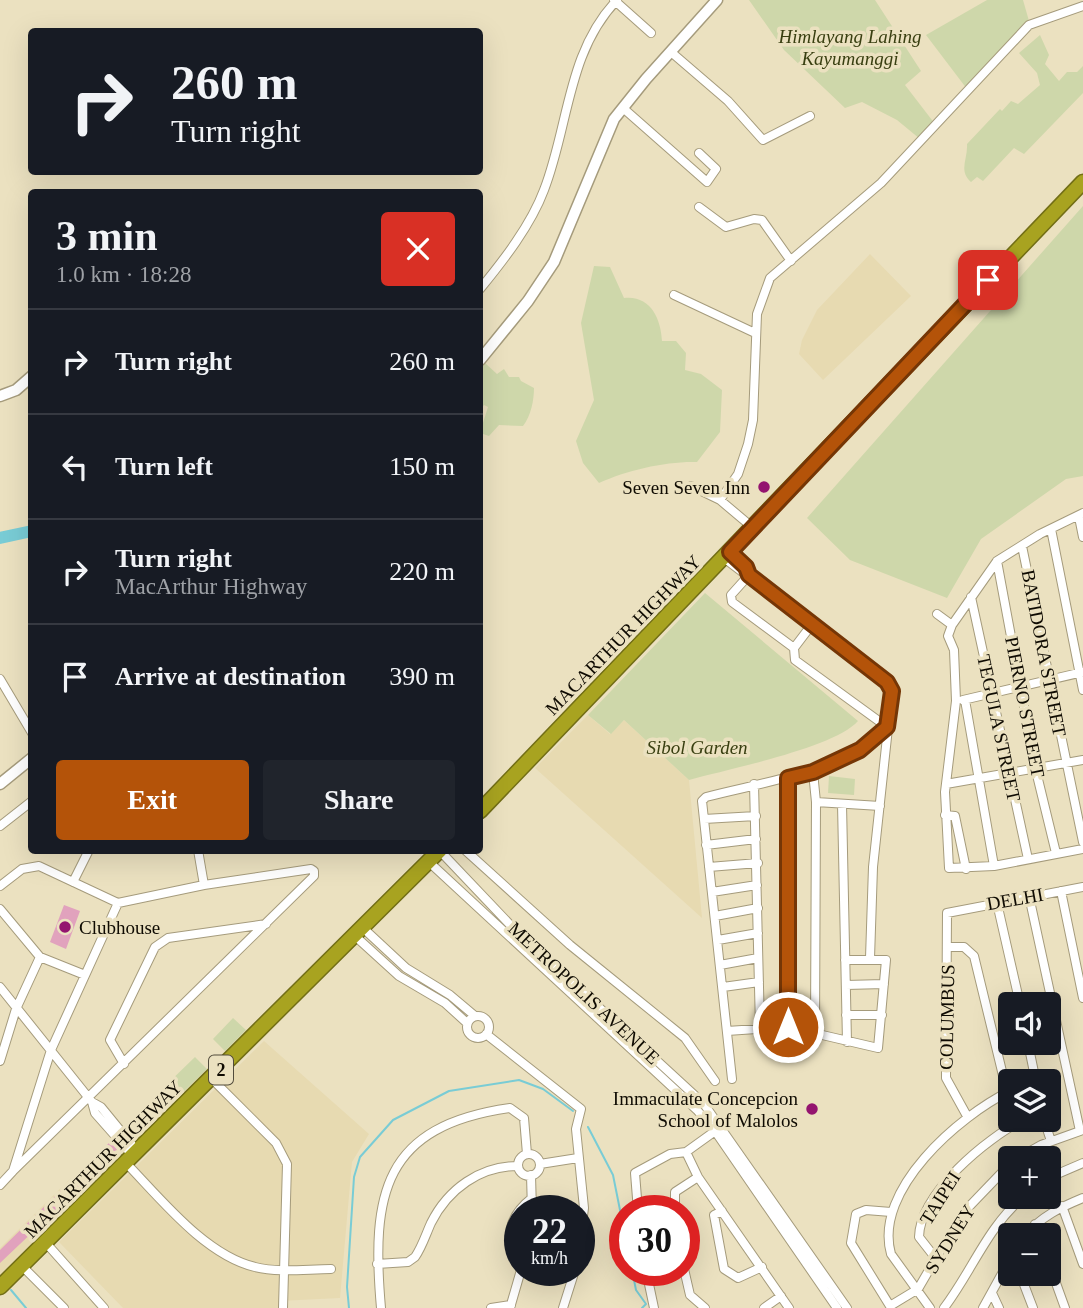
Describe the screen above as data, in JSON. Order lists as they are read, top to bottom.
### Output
{
  "streets": {
    "highway": ["MACARTHUR HIGHWAY", "2"],
    "street": [
      "BATIDORA STREET",
      "PIERNO STREET",
      "TEGULA STREET",
      "DELHI",
      "METROPOLIS AVENUE",
      "COLUMBUS",
      "TAIPEI",
      "SYDNEY"
    ]
  },
  "crossings": [
    ["MACARTHUR HIGHWAY", "METROPOLIS AVENUE"],
    ["DELHI", "COLUMBUS"],
    ["TAIPEI", "SYDNEY"]
  ],
  "parks": ["Himlayang Lahing Kayumanggi", "Sibol Garden"],
  "places": ["Seven Seven Inn", "Clubhouse", "Immaculate Concepcion School of Malolos"],
  "page": {
    "turn": ["260 m", "Turn right"],
    "heading": ["3 min", "1.0 km · 18:28"],
    "list": [
      {
        "name": "Turn right",
        "value": "260 m"
      },
      {
        "name": "Turn left",
        "value": "150 m"
      },
      {
        "name": "Turn right",
        "note": "MacArthur Highway",
        "value": "220 m"
      },
      {
        "name": "Arrive at destination",
        "value": "390 m"
      }
    ],
    "buttons": ["Exit", "Share"],
    "map_buttons": ["+", "−"],
    "speed": "22 km/h",
    "limit": "30"
  }
}
